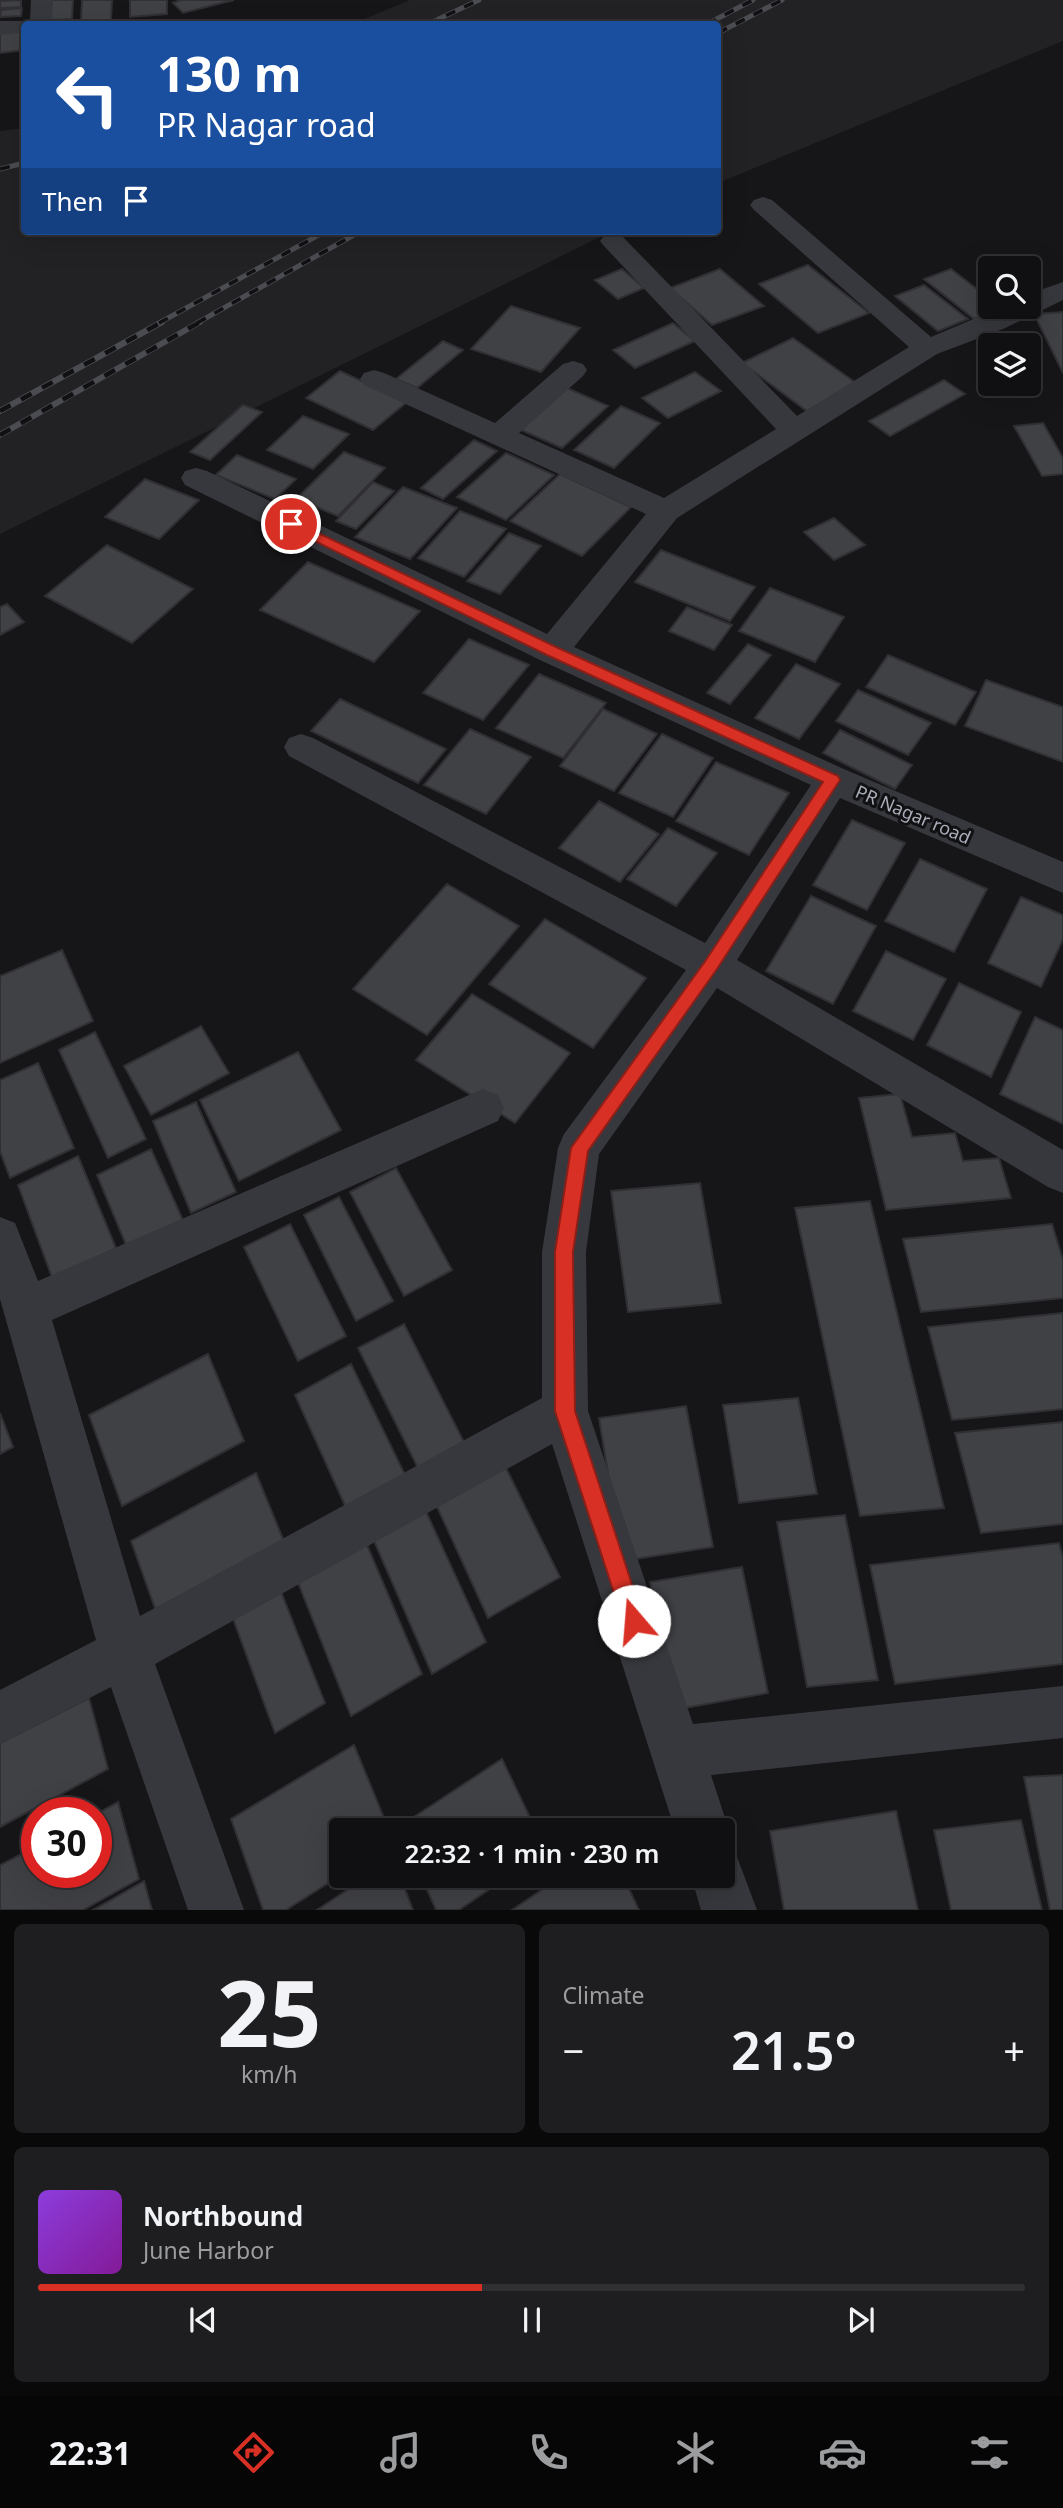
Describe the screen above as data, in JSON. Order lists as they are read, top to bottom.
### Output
{
  "streets": {
    "street": ["PR Nagar road"]
  },
  "page": {
    "turn": ["130 m", "PR Nagar road"],
    "then": "Then",
    "limit": "30",
    "trip": "22:32 · 1 min · 230 m",
    "tile": [
      ["25", "km/h"],
      "Climate"
    ],
    "heat": ["−", "21.5°", "+"],
    "song": ["Northbound", "June Harbor"],
    "tabs": "22:31"
  }
}
